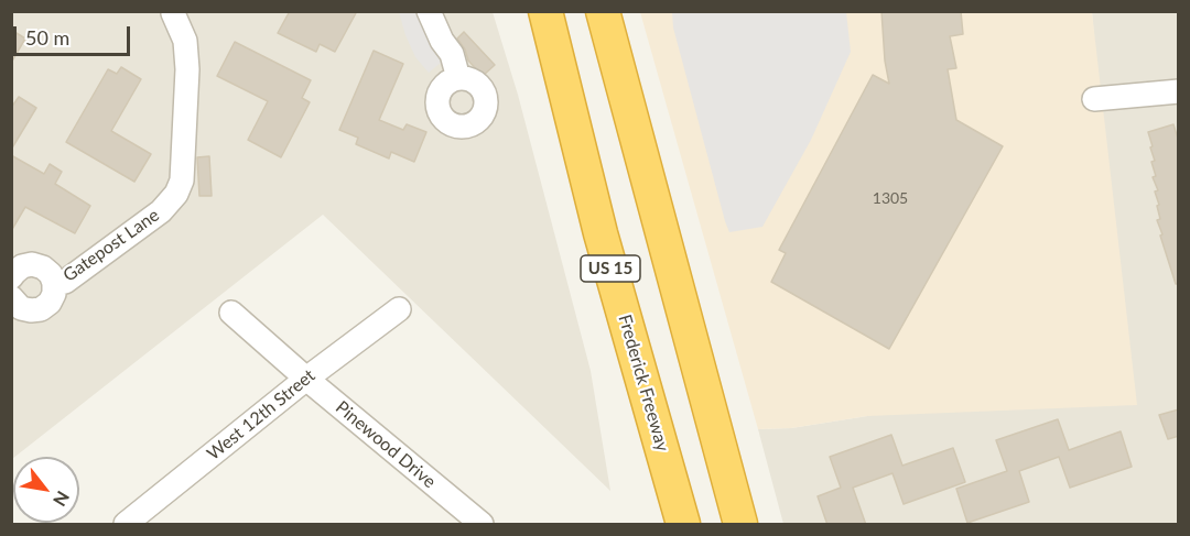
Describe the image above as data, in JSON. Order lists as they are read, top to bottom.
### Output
{
  "streets": {
    "highway": ["US 15", "Frederick Freeway"],
    "street": ["Gatepost Lane", "West 12th Street", "Pinewood Drive"]
  },
  "crossings": [
    ["West 12th Street", "Pinewood Drive"]
  ],
  "house_numbers": ["1305"],
  "scale_bar": "50 m",
  "north": "bottom right"
}
